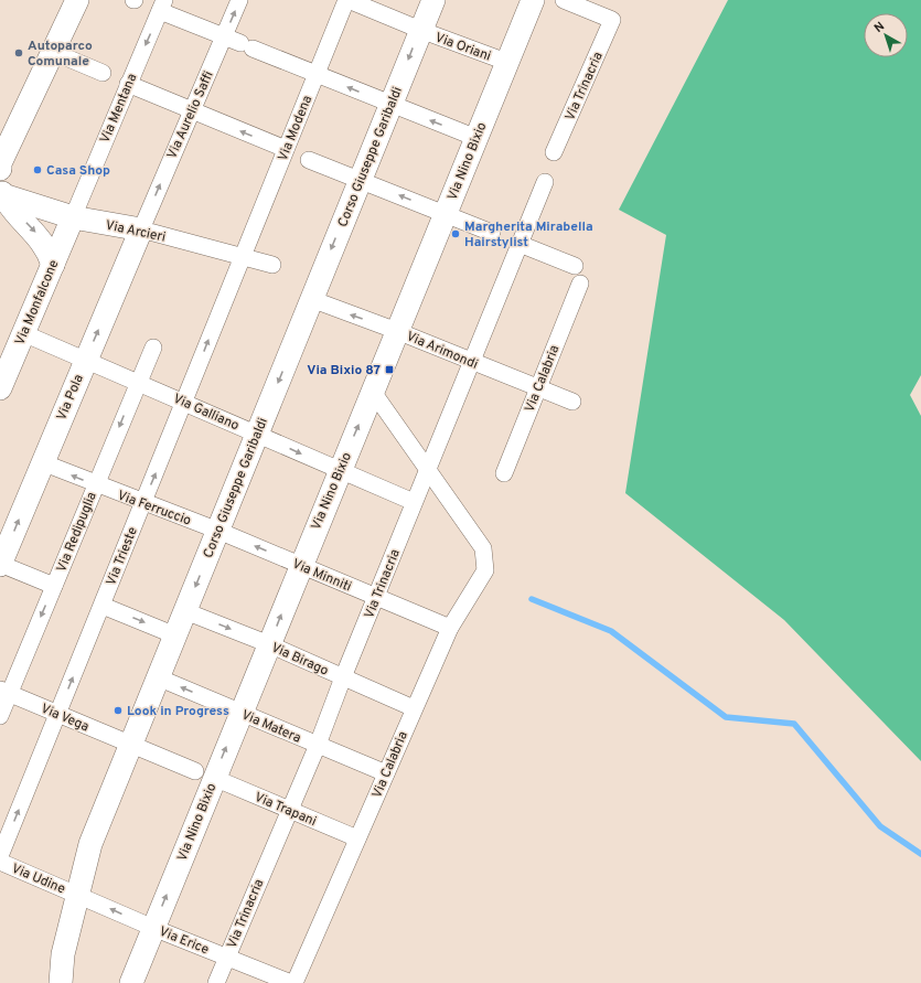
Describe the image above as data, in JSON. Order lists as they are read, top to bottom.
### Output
{
  "streets": {
    "street": [
      "Via Oriani",
      "Via Trinacria",
      "Via Mentana",
      "Via Aurelio Saffi",
      "Via Modena",
      "Corso Giuseppe Garibaldi",
      "Via Nino Bixio",
      "Via Arcieri",
      "Via Monfalcone",
      "Via Arimondi",
      "Via Calabria",
      "Via Pola",
      "Via Galliano",
      "Via Ferruccio",
      "Via Redipuglia",
      "Via Trieste",
      "Via Minniti",
      "Via Birago",
      "Via Vega",
      "Via Matera",
      "Via Trapani",
      "Via Udine",
      "Via Erice"
    ]
  },
  "crossings": [
    ["Via Oriani", "Via Modena"],
    ["Via Oriani", "Corso Giuseppe Garibaldi"],
    ["Via Oriani", "Via Nino Bixio"],
    ["Via Trinacria", "Via Arimondi"],
    ["Via Trinacria", "Via Calabria"],
    ["Via Trinacria", "Via Galliano"],
    ["Via Trinacria", "Via Minniti"],
    ["Via Trinacria", "Via Birago"],
    ["Via Trinacria", "Via Matera"],
    ["Via Trinacria", "Via Trapani"],
    ["Via Trinacria", "Via Erice"],
    ["Via Mentana", "Via Arcieri"],
    ["Via Mentana", "Via Monfalcone"],
    ["Via Aurelio Saffi", "Via Arcieri"],
    ["Via Aurelio Saffi", "Via Pola"],
    ["Via Modena", "Via Arcieri"],
    ["Via Modena", "Via Trieste"],
    ["Corso Giuseppe Garibaldi", "Via Arimondi"],
    ["Corso Giuseppe Garibaldi", "Via Galliano"],
    ["Corso Giuseppe Garibaldi", "Via Ferruccio"],
    ["Corso Giuseppe Garibaldi", "Via Minniti"],
    ["Corso Giuseppe Garibaldi", "Via Birago"],
    ["Corso Giuseppe Garibaldi", "Via Vega"],
    ["Corso Giuseppe Garibaldi", "Via Matera"],
    ["Corso Giuseppe Garibaldi", "Via Trapani"],
    ["Corso Giuseppe Garibaldi", "Via Udine"],
    ["Corso Giuseppe Garibaldi", "Via Erice"],
    ["Via Nino Bixio", "Via Arimondi"],
    ["Via Nino Bixio", "Via Galliano"],
    ["Via Nino Bixio", "Via Minniti"],
    ["Via Nino Bixio", "Via Birago"],
    ["Via Nino Bixio", "Via Matera"],
    ["Via Nino Bixio", "Via Trapani"],
    ["Via Nino Bixio", "Via Erice"],
    ["Via Arcieri", "Via Monfalcone"],
    ["Via Arcieri", "Via Pola"],
    ["Via Arcieri", "Via Trieste"],
    ["Via Monfalcone", "Via Galliano"],
    ["Via Arimondi", "Via Calabria"],
    ["Via Calabria", "Via Minniti"],
    ["Via Calabria", "Via Birago"],
    ["Via Calabria", "Via Matera"],
    ["Via Calabria", "Via Trapani"],
    ["Via Pola", "Via Galliano"],
    ["Via Pola", "Via Ferruccio"],
    ["Via Galliano", "Via Redipuglia"],
    ["Via Galliano", "Via Trieste"],
    ["Via Ferruccio", "Via Redipuglia"],
    ["Via Ferruccio", "Via Trieste"],
    ["Via Ferruccio", "Via Minniti"],
    ["Via Redipuglia", "Via Vega"],
    ["Via Trieste", "Via Vega"],
    ["Via Vega", "Via Trapani"],
    ["Via Udine", "Via Erice"]
  ],
  "one_way": [
    "Via Aurelio Saffi",
    "Corso Giuseppe Garibaldi",
    "Via Nino Bixio",
    "Via Pola",
    "Via Redipuglia",
    "Via Trieste",
    "Via Minniti",
    "Via Birago",
    "Via Matera",
    "Via Erice"
  ],
  "places": {
    "other": [
      "Autoparco Comunale",
      "Casa Shop",
      "Margherita Mirabella Hairstylist",
      "Look in Progress"
    ],
    "transit": ["Via Bixio 87"]
  },
  "north": "top left"
}
